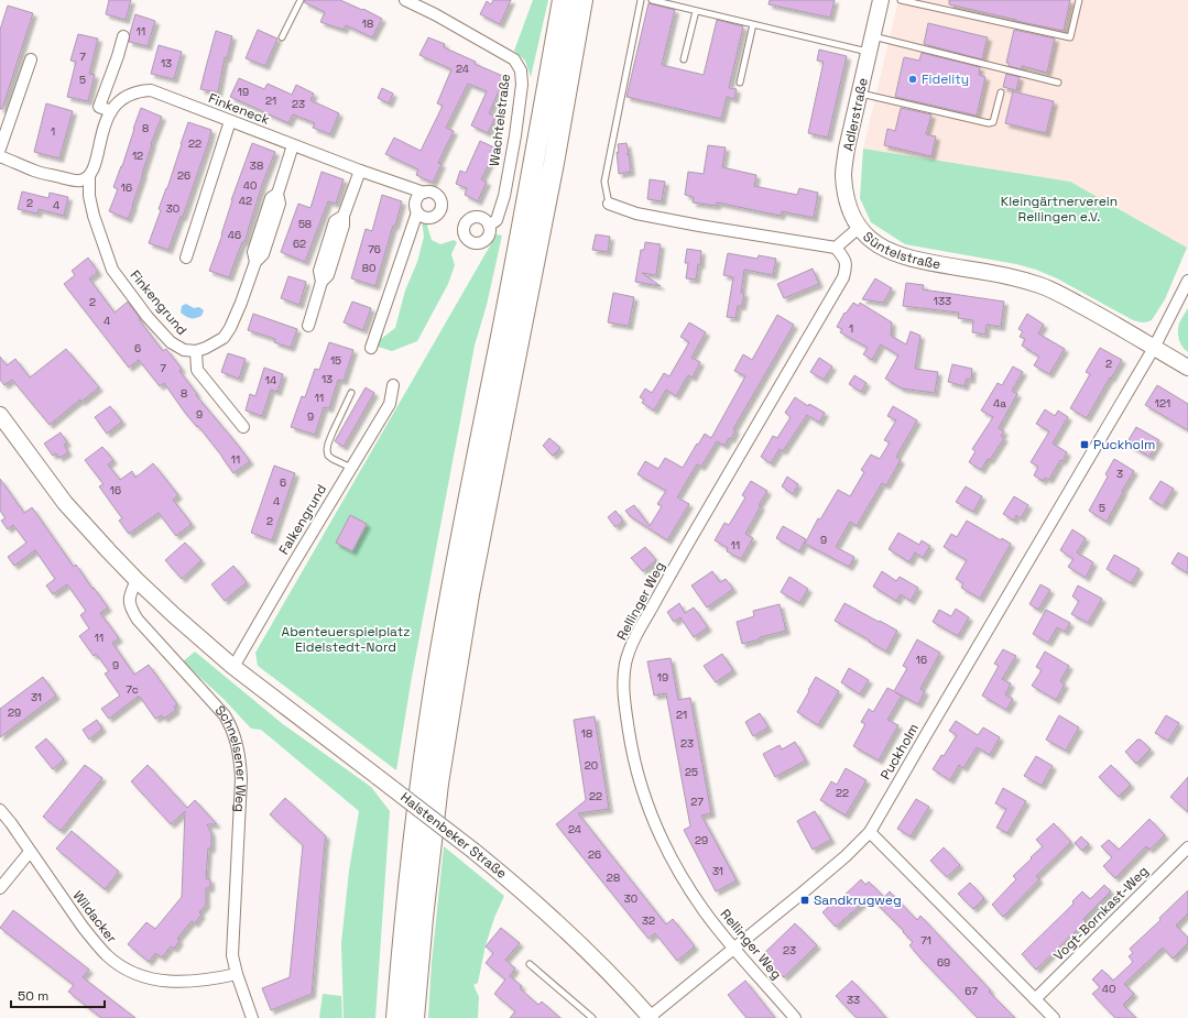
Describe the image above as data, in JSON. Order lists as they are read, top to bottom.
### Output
{
  "streets": {
    "street": [
      "Finkeneck",
      "Adlerstraße",
      "Wachtelstraße",
      "Süntelstraße",
      "Finkengrund",
      "Falkengrund",
      "Rellinger Weg",
      "Puckholm",
      "Schnelsener Weg",
      "Halstenbeker Straße",
      "Vogt-Bornkast-Weg",
      "Wildacker"
    ]
  },
  "crossings": [
    ["Finkeneck", "Finkengrund"],
    ["Adlerstraße", "Süntelstraße"],
    ["Süntelstraße", "Rellinger Weg"],
    ["Süntelstraße", "Puckholm"],
    ["Falkengrund", "Halstenbeker Straße"],
    ["Rellinger Weg", "Puckholm"],
    ["Puckholm", "Halstenbeker Straße"],
    ["Schnelsener Weg", "Wildacker"]
  ],
  "parks": ["Kleingärtnerverein Rellingen e.V.", "Abenteuerspielplatz Eidelstedt-Nord"],
  "places": {
    "other": ["Fidelity"],
    "transit": ["Puckholm", "Sandkrugweg"]
  },
  "house_numbers": [
    "18",
    "11",
    "7",
    "13",
    "24",
    "5",
    "19",
    "21",
    "23",
    "8",
    "1",
    "22",
    "12",
    "38",
    "26",
    "40",
    "16",
    "42",
    "2",
    "4",
    "30",
    "58",
    "46",
    "62",
    "76",
    "80",
    "133",
    "2",
    "4",
    "1",
    "6",
    "15",
    "2",
    "7",
    "13",
    "14",
    "8",
    "11",
    "4a",
    "121",
    "9",
    "9",
    "11",
    "3",
    "6",
    "16",
    "4",
    "5",
    "2",
    "9",
    "11",
    "11",
    "16",
    "9",
    "19",
    "7c",
    "31",
    "29",
    "21",
    "18",
    "23",
    "20",
    "25",
    "22",
    "22",
    "27",
    "24",
    "29",
    "26",
    "31",
    "28",
    "30",
    "32",
    "71",
    "23",
    "69",
    "40",
    "67",
    "33"
  ],
  "scale_bar": "50 m"
}
